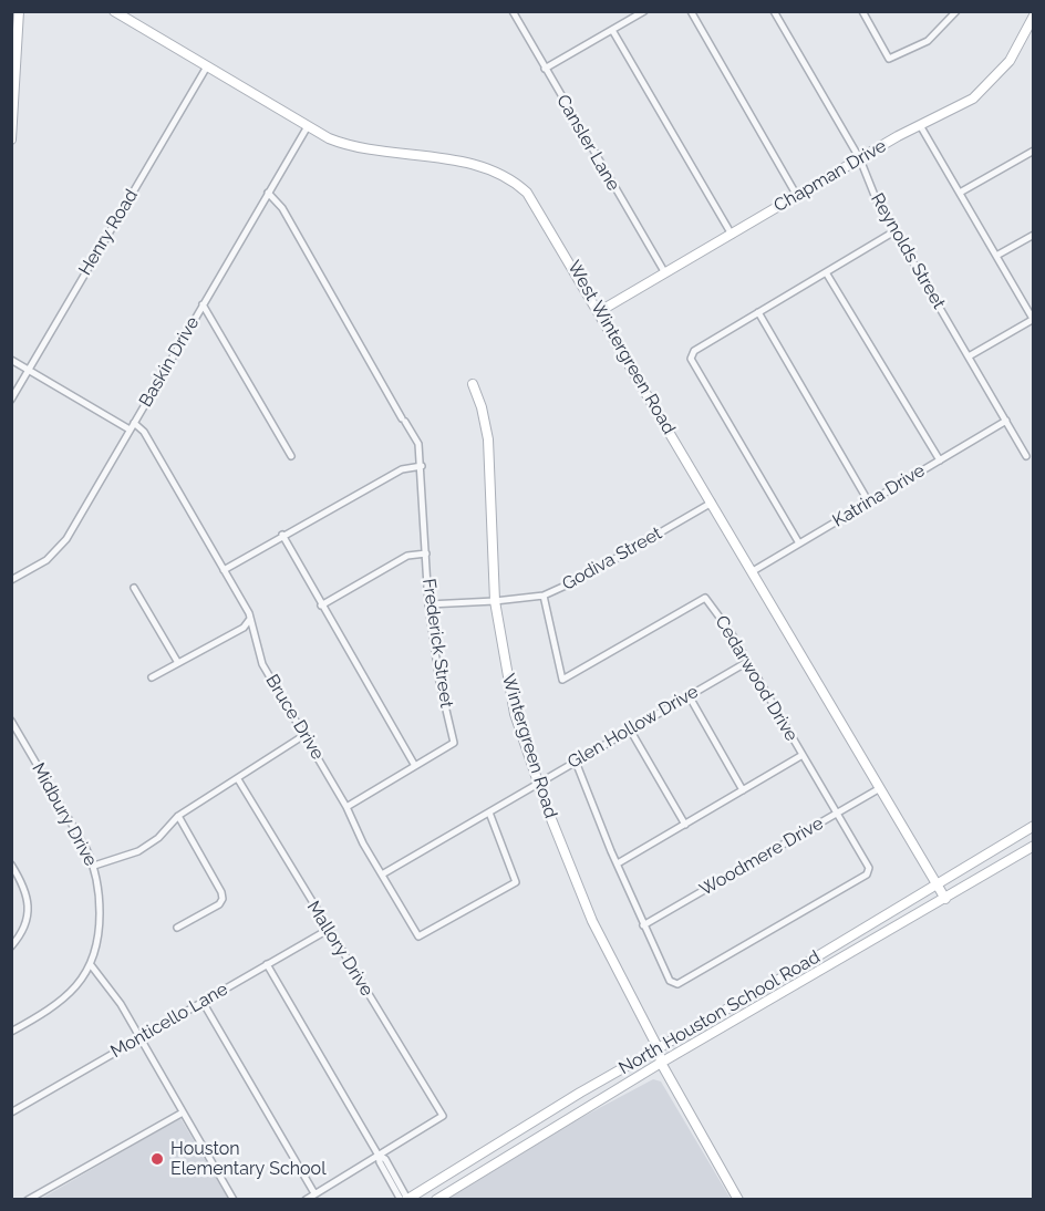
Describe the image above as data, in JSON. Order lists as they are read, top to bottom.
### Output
{
  "streets": {
    "main road": [
      "Chapman Drive",
      "West Wintergreen Road",
      "Wintergreen Road",
      "North Houston School Road"
    ],
    "street": [
      "Cansler Lane",
      "Henry Road",
      "Reynolds Street",
      "Baskin Drive",
      "Katrina Drive",
      "Godiva Street",
      "Frederick Street",
      "Cedarwood Drive",
      "Bruce Drive",
      "Glen Hollow Drive",
      "Midbury Drive",
      "Woodmere Drive",
      "Mallory Drive",
      "Monticello Lane"
    ]
  },
  "crossings": [
    ["Cansler Lane", "Chapman Drive"],
    ["Chapman Drive", "Reynolds Street"],
    ["Chapman Drive", "West Wintergreen Road"],
    ["Henry Road", "West Wintergreen Road"],
    ["Henry Road", "Bruce Drive"],
    ["Reynolds Street", "Katrina Drive"],
    ["West Wintergreen Road", "Baskin Drive"],
    ["West Wintergreen Road", "Katrina Drive"],
    ["West Wintergreen Road", "Godiva Street"],
    ["West Wintergreen Road", "Woodmere Drive"],
    ["West Wintergreen Road", "North Houston School Road"],
    ["Baskin Drive", "Frederick Street"],
    ["Baskin Drive", "Bruce Drive"],
    ["Godiva Street", "Frederick Street"],
    ["Godiva Street", "Cedarwood Drive"],
    ["Godiva Street", "Wintergreen Road"],
    ["Frederick Street", "Bruce Drive"],
    ["Cedarwood Drive", "Glen Hollow Drive"],
    ["Cedarwood Drive", "Woodmere Drive"],
    ["Bruce Drive", "Glen Hollow Drive"],
    ["Glen Hollow Drive", "Wintergreen Road"],
    ["Wintergreen Road", "North Houston School Road"],
    ["Mallory Drive", "Monticello Lane"]
  ],
  "places": ["Houston Elementary School"]
}
